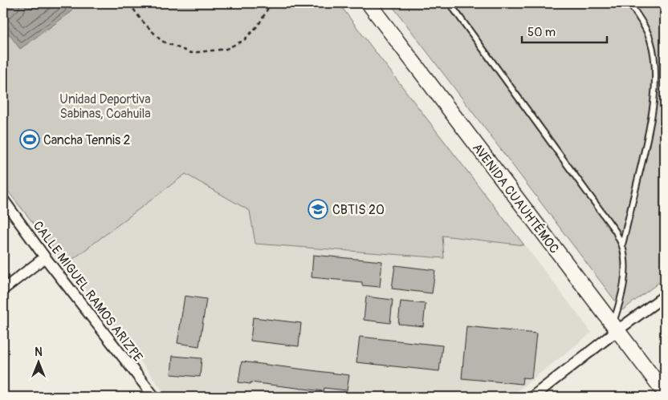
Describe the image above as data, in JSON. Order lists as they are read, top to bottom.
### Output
{
  "streets": {
    "main road": ["AVENIDA CUAUHTÉMOC"],
    "street": ["CALLE MIGUEL RAMOS ARIZPE"]
  },
  "parks": ["Unidad Deportiva Sabinas, Coahuila"],
  "places": {
    "sports": ["Cancha Tennis 2"],
    "school or university": ["CBTIS 20"]
  },
  "scale_bar": "50 m",
  "north": "top"
}
